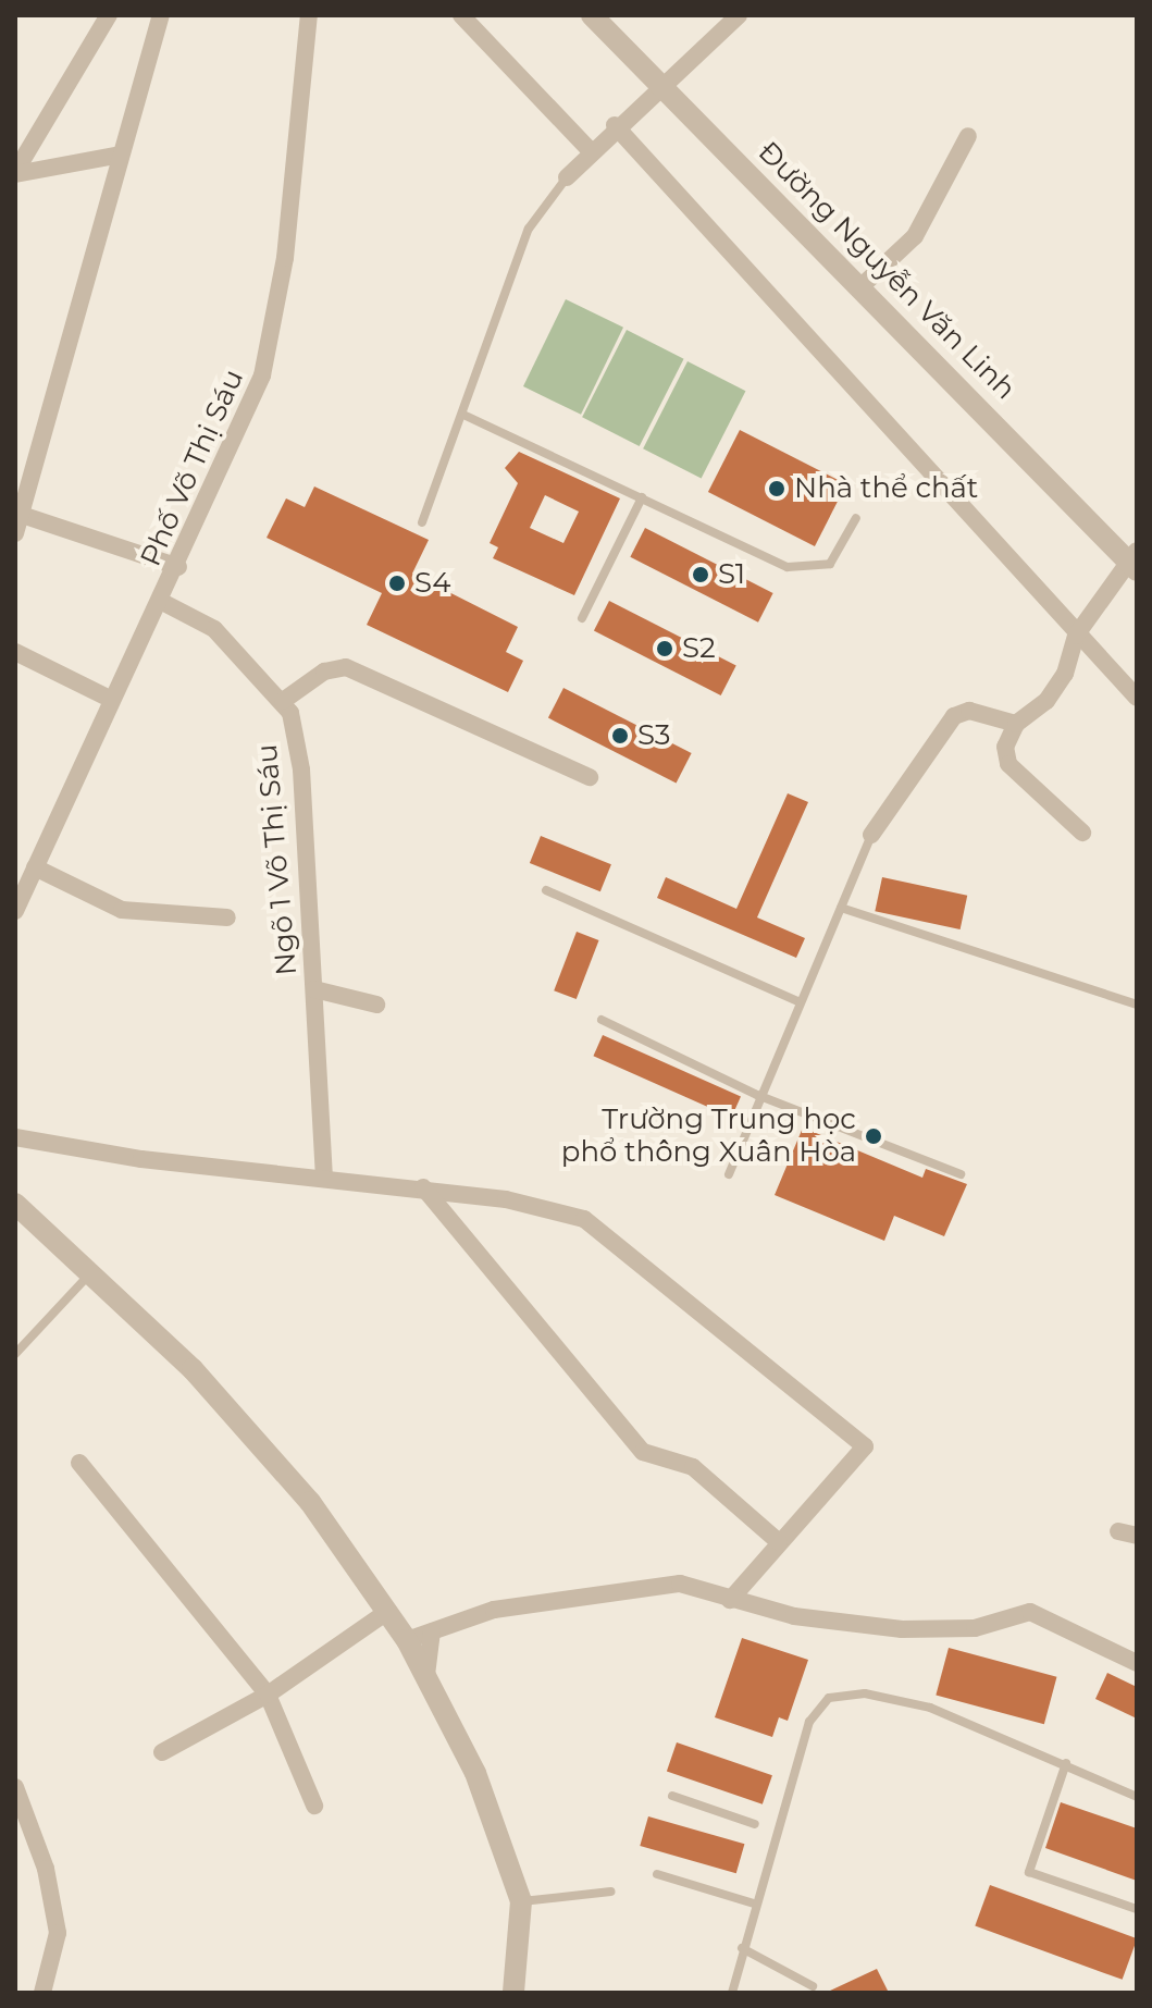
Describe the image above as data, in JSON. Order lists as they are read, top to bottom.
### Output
{
  "streets": {
    "street": ["Đường Nguyễn Văn Linh", "Phố Võ Thị Sáu", "Ngõ 1 Võ Thị Sáu"]
  },
  "crossings": [
    ["Phố Võ Thị Sáu", "Ngõ 1 Võ Thị Sáu"]
  ],
  "places": [
    "Nhà thể chất",
    "S1",
    "S4",
    "S2",
    "S3",
    "Trường Trung học phổ thông Xuân Hòa"
  ]
}
